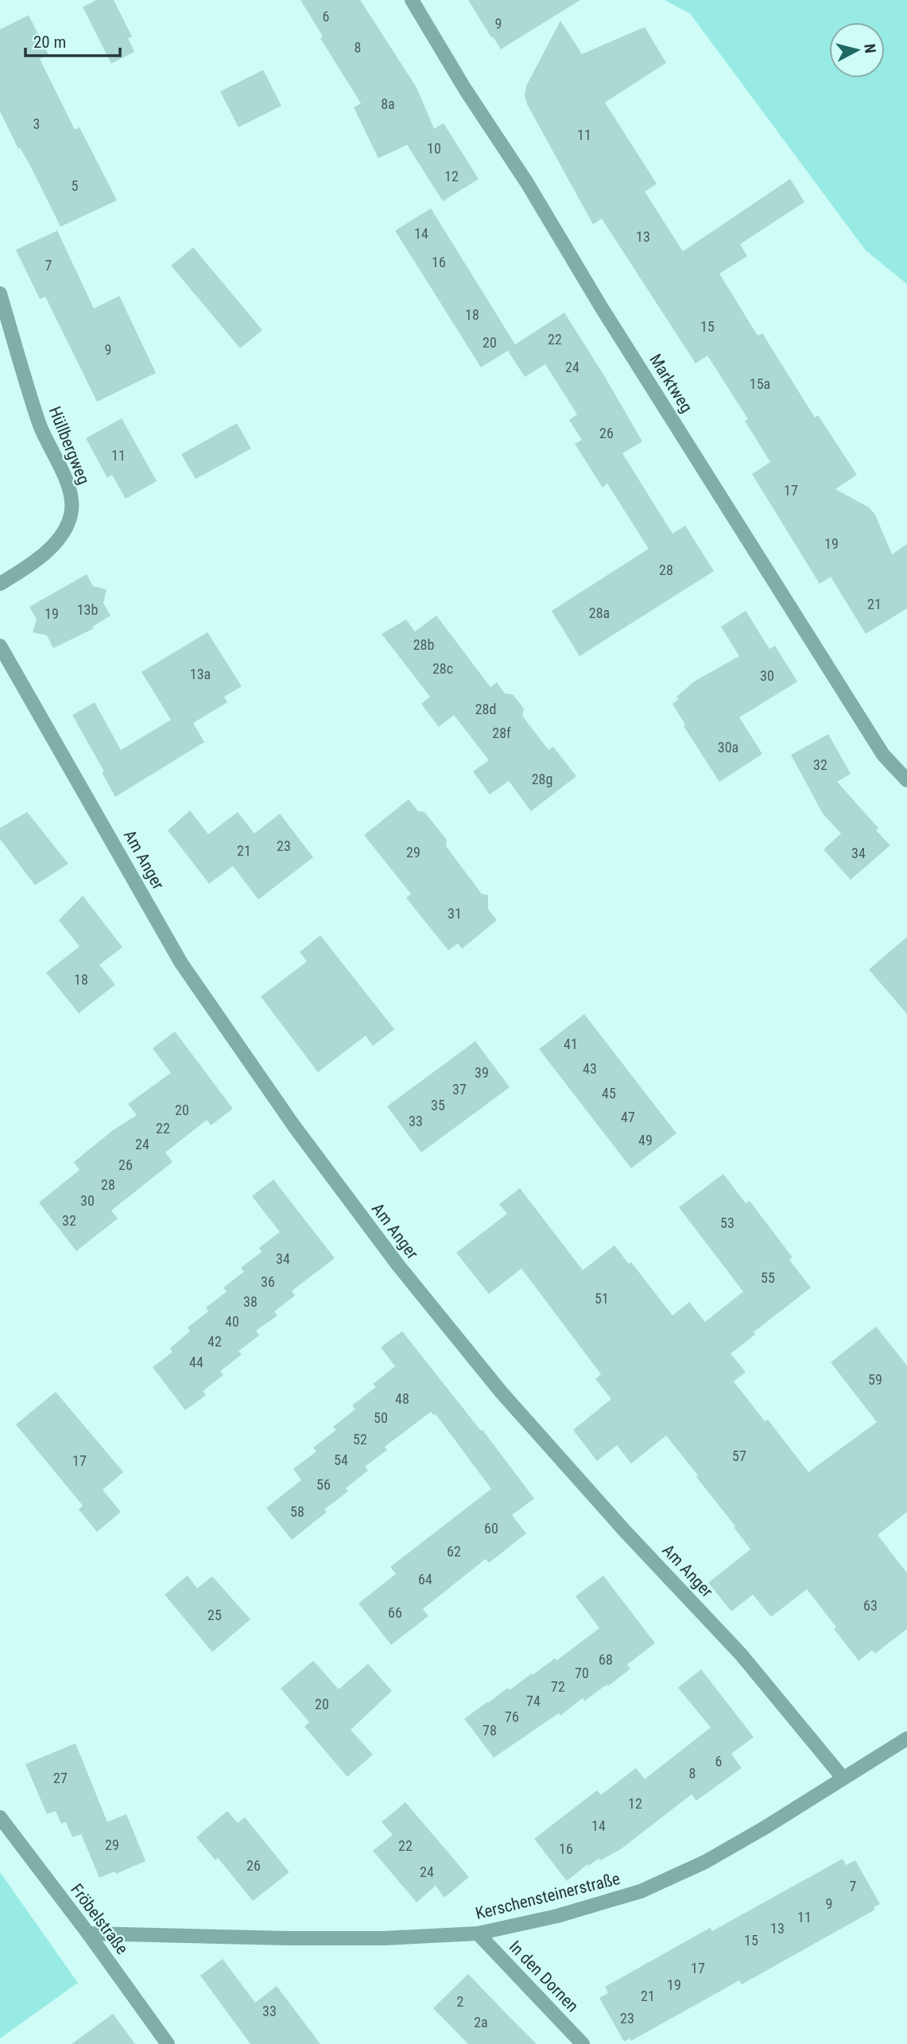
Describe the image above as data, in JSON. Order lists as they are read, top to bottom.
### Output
{
  "streets": {
    "street": [
      "Marktweg",
      "Hüllbergweg",
      "Am Anger",
      "Kerschensteinerstraße",
      "Fröbelstraße",
      "In den Dornen"
    ]
  },
  "crossings": [
    ["Am Anger", "Kerschensteinerstraße"],
    ["Kerschensteinerstraße", "Fröbelstraße"],
    ["Kerschensteinerstraße", "In den Dornen"]
  ],
  "house_numbers": [
    "6",
    "9",
    "8",
    "8a",
    "3",
    "11",
    "10",
    "12",
    "5",
    "14",
    "13",
    "16",
    "7",
    "18",
    "15",
    "22",
    "20",
    "9",
    "24",
    "15a",
    "26",
    "11",
    "17",
    "19",
    "28",
    "21",
    "13b",
    "28a",
    "19",
    "28b",
    "28c",
    "13a",
    "30",
    "28d",
    "28f",
    "30a",
    "32",
    "28g",
    "23",
    "21",
    "29",
    "34",
    "31",
    "18",
    "41",
    "43",
    "39",
    "37",
    "45",
    "35",
    "20",
    "47",
    "33",
    "22",
    "49",
    "24",
    "26",
    "28",
    "30",
    "32",
    "53",
    "34",
    "55",
    "36",
    "51",
    "38",
    "40",
    "42",
    "44",
    "59",
    "48",
    "50",
    "52",
    "57",
    "54",
    "17",
    "56",
    "58",
    "60",
    "62",
    "64",
    "63",
    "66",
    "25",
    "68",
    "70",
    "72",
    "74",
    "20",
    "76",
    "78",
    "6",
    "8",
    "27",
    "12",
    "14",
    "29",
    "22",
    "16",
    "26",
    "24",
    "7",
    "9",
    "11",
    "13",
    "15",
    "17",
    "19",
    "21",
    "2",
    "33",
    "23",
    "2a"
  ],
  "scale_bar": "20 m",
  "north": "right"
}
